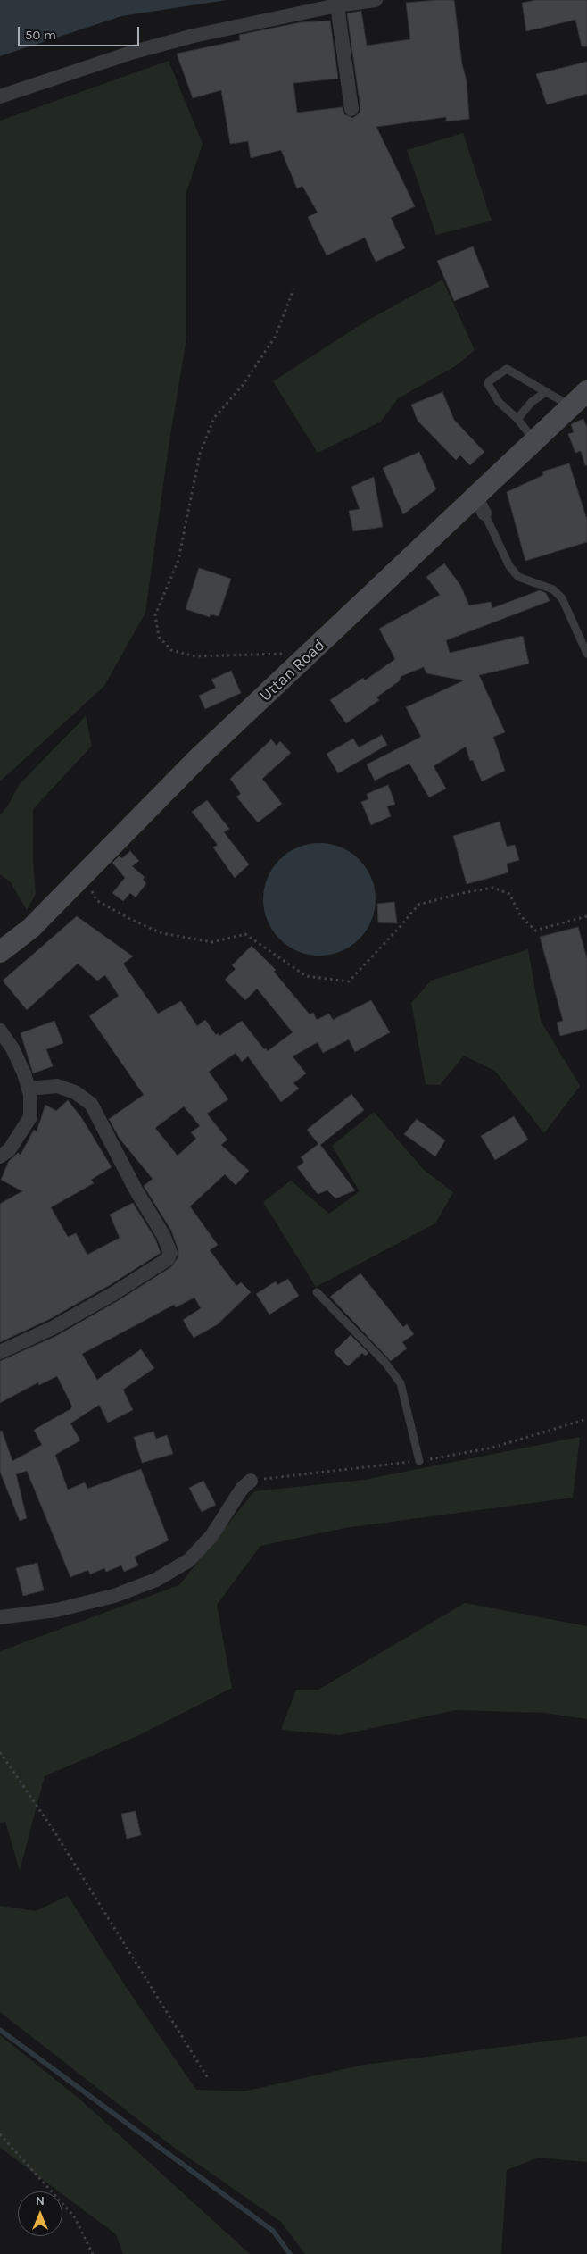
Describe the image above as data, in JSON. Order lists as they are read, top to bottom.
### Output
{
  "streets": {
    "main road": ["Uttan Road"]
  },
  "scale_bar": "50 m",
  "north": "top"
}
